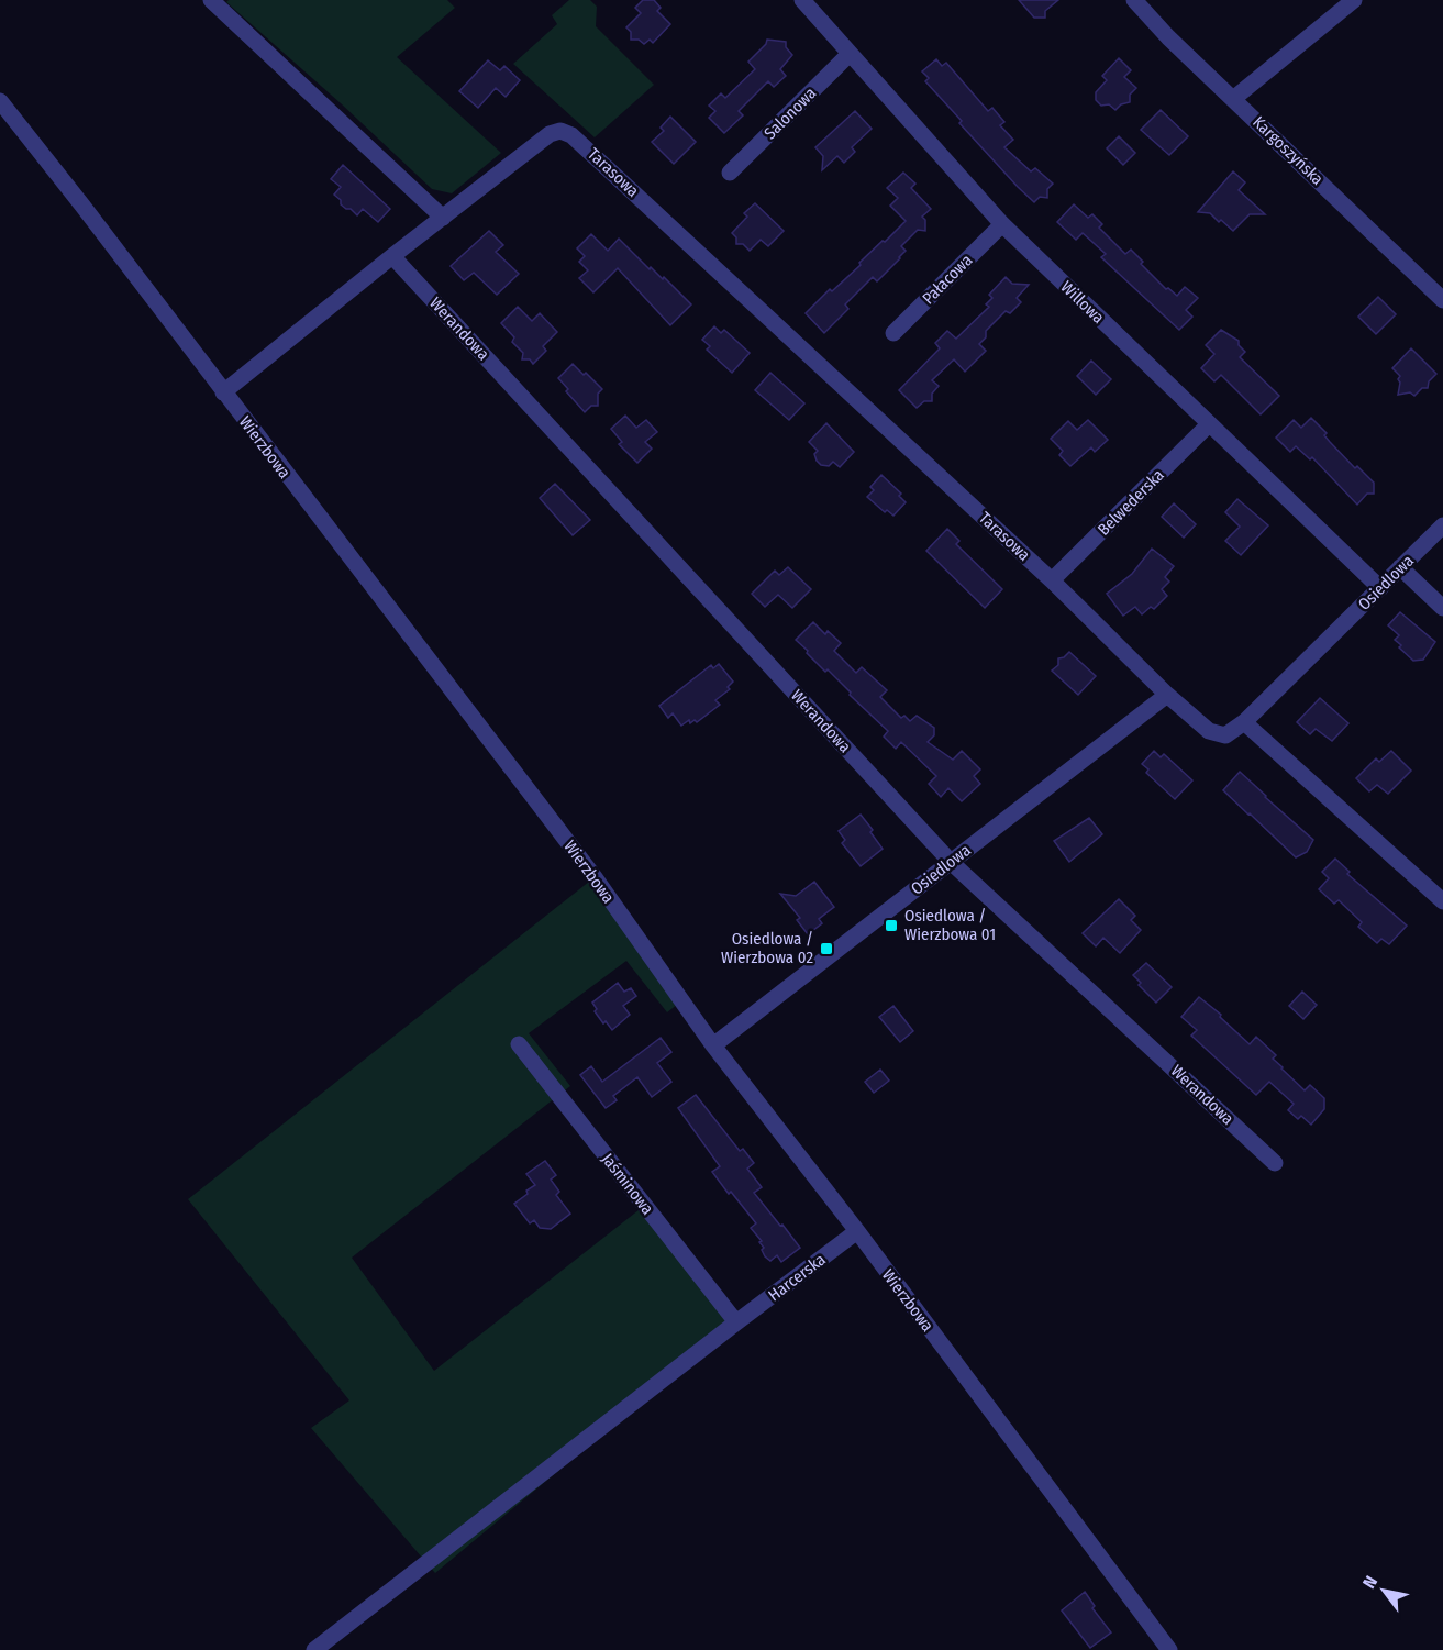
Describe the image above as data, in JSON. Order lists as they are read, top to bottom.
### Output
{
  "streets": {
    "street": [
      "Salonowa",
      "Kargoszyńska",
      "Tarasowa",
      "Pałacowa",
      "Willowa",
      "Werandowa",
      "Wierzbowa",
      "Belwederska",
      "Osiedlowa",
      "Jaśminowa",
      "Harcerska"
    ]
  },
  "crossings": [
    ["Salonowa", "Willowa"],
    ["Tarasowa", "Belwederska"],
    ["Tarasowa", "Osiedlowa"],
    ["Pałacowa", "Willowa"],
    ["Willowa", "Belwederska"],
    ["Willowa", "Osiedlowa"],
    ["Werandowa", "Osiedlowa"],
    ["Wierzbowa", "Osiedlowa"],
    ["Wierzbowa", "Harcerska"],
    ["Jaśminowa", "Harcerska"]
  ],
  "places": {
    "transit": ["Osiedlowa / Wierzbowa 01", "Osiedlowa / Wierzbowa 02"]
  },
  "north": "top left"
}
